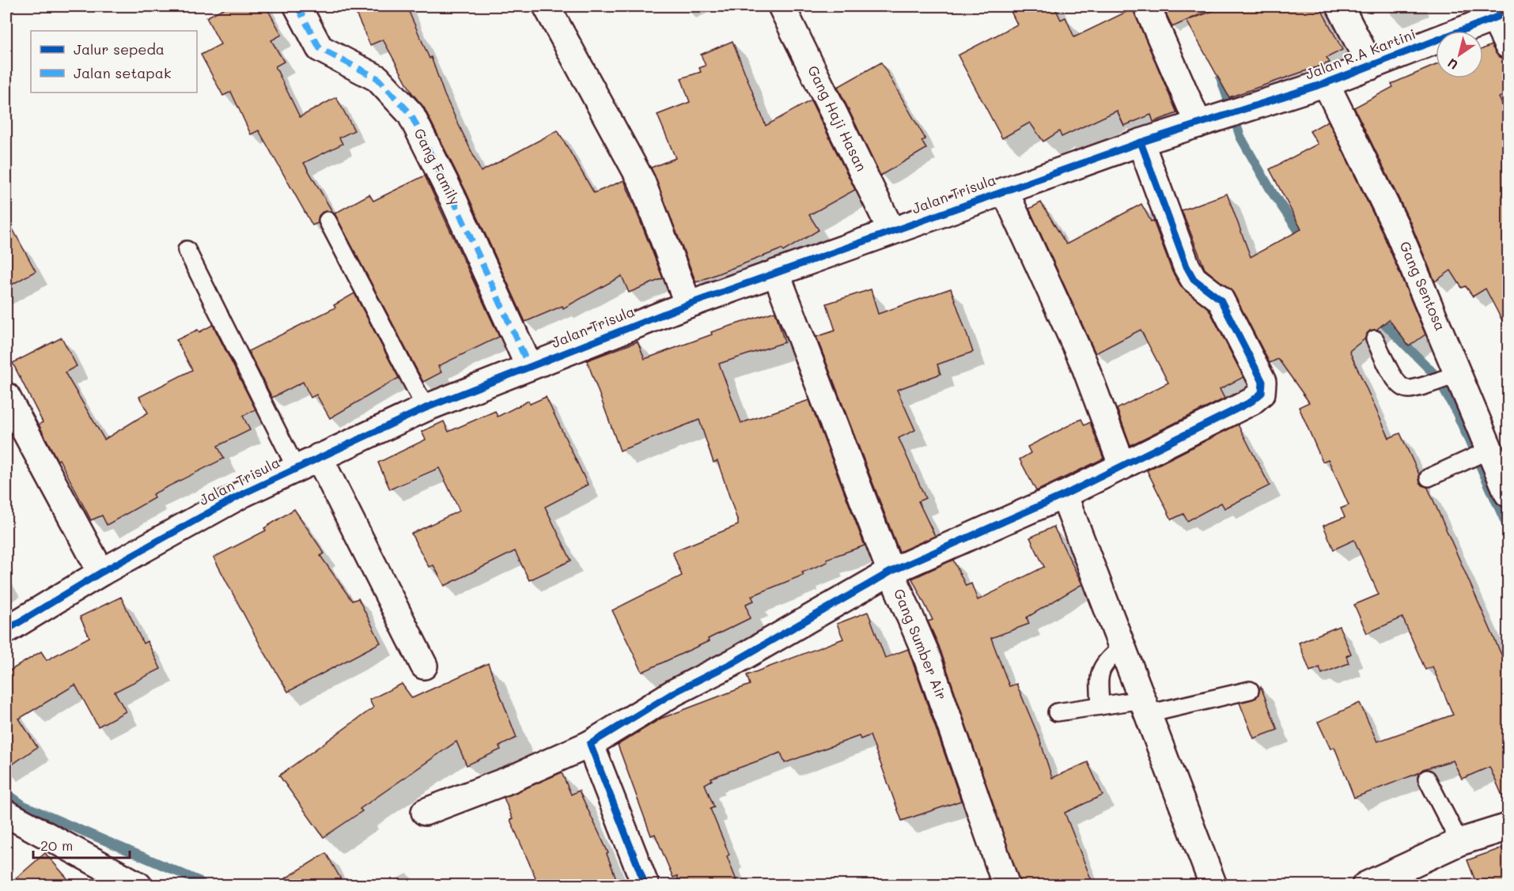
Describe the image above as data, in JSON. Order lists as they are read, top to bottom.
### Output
{
  "streets": {
    "street": [
      "Jalan R.A Kartini",
      "Gang Haji Hasan",
      "Gang Family",
      "Jalan Trisula",
      "Gang Sentosa",
      "Gang Sumber Air"
    ]
  },
  "crossings": [
    ["Jalan R.A Kartini", "Jalan Trisula"],
    ["Jalan R.A Kartini", "Gang Sentosa"],
    ["Gang Haji Hasan", "Jalan Trisula"],
    ["Gang Family", "Jalan Trisula"],
    ["Jalan Trisula", "Gang Sumber Air"]
  ],
  "legend": ["Jalur sepeda", "Jalan setapak"],
  "scale_bar": "20 m",
  "north": "bottom left"
}
